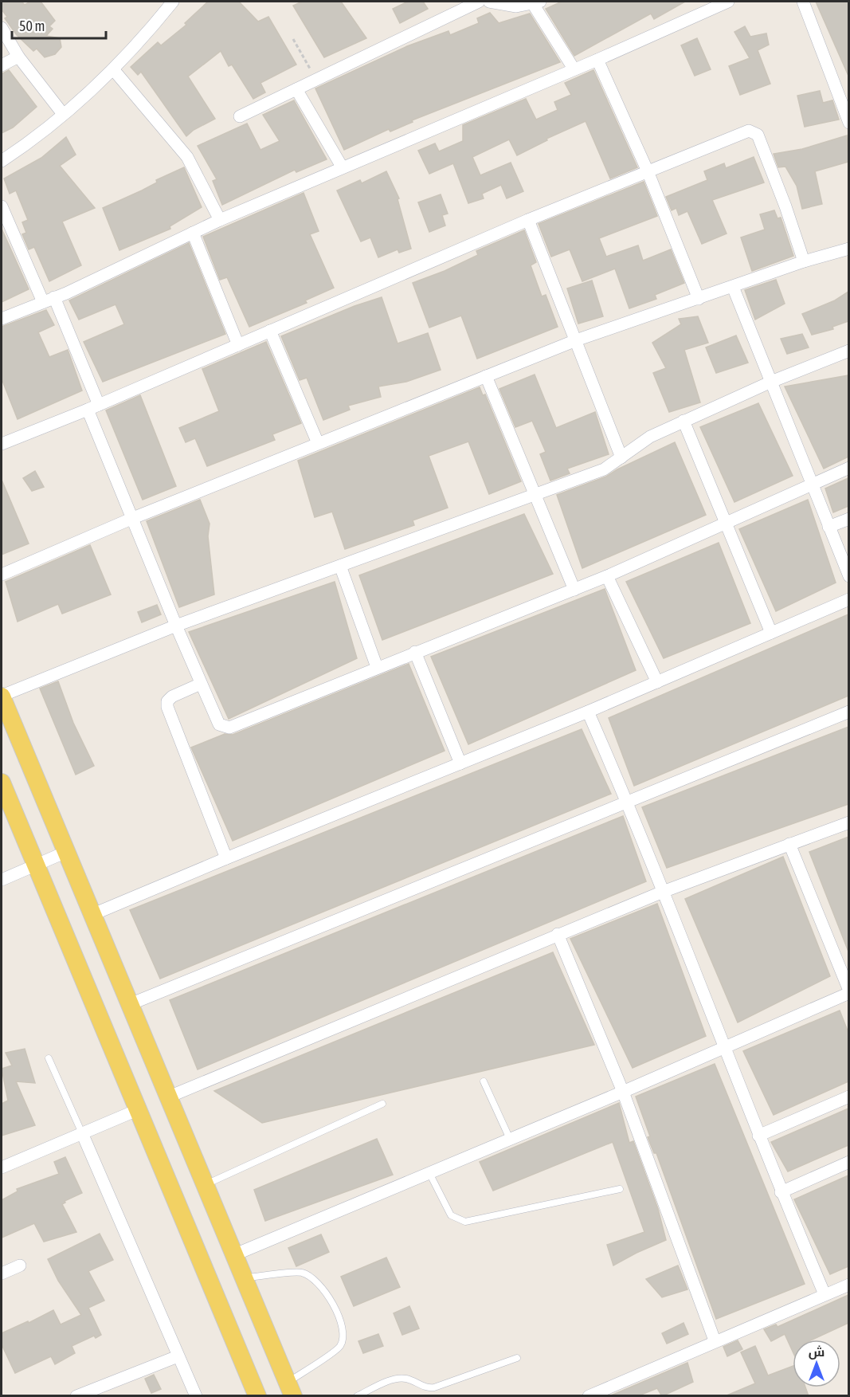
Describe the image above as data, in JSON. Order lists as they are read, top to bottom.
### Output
{
  "scale_bar": "50 m",
  "north": "top"
}
